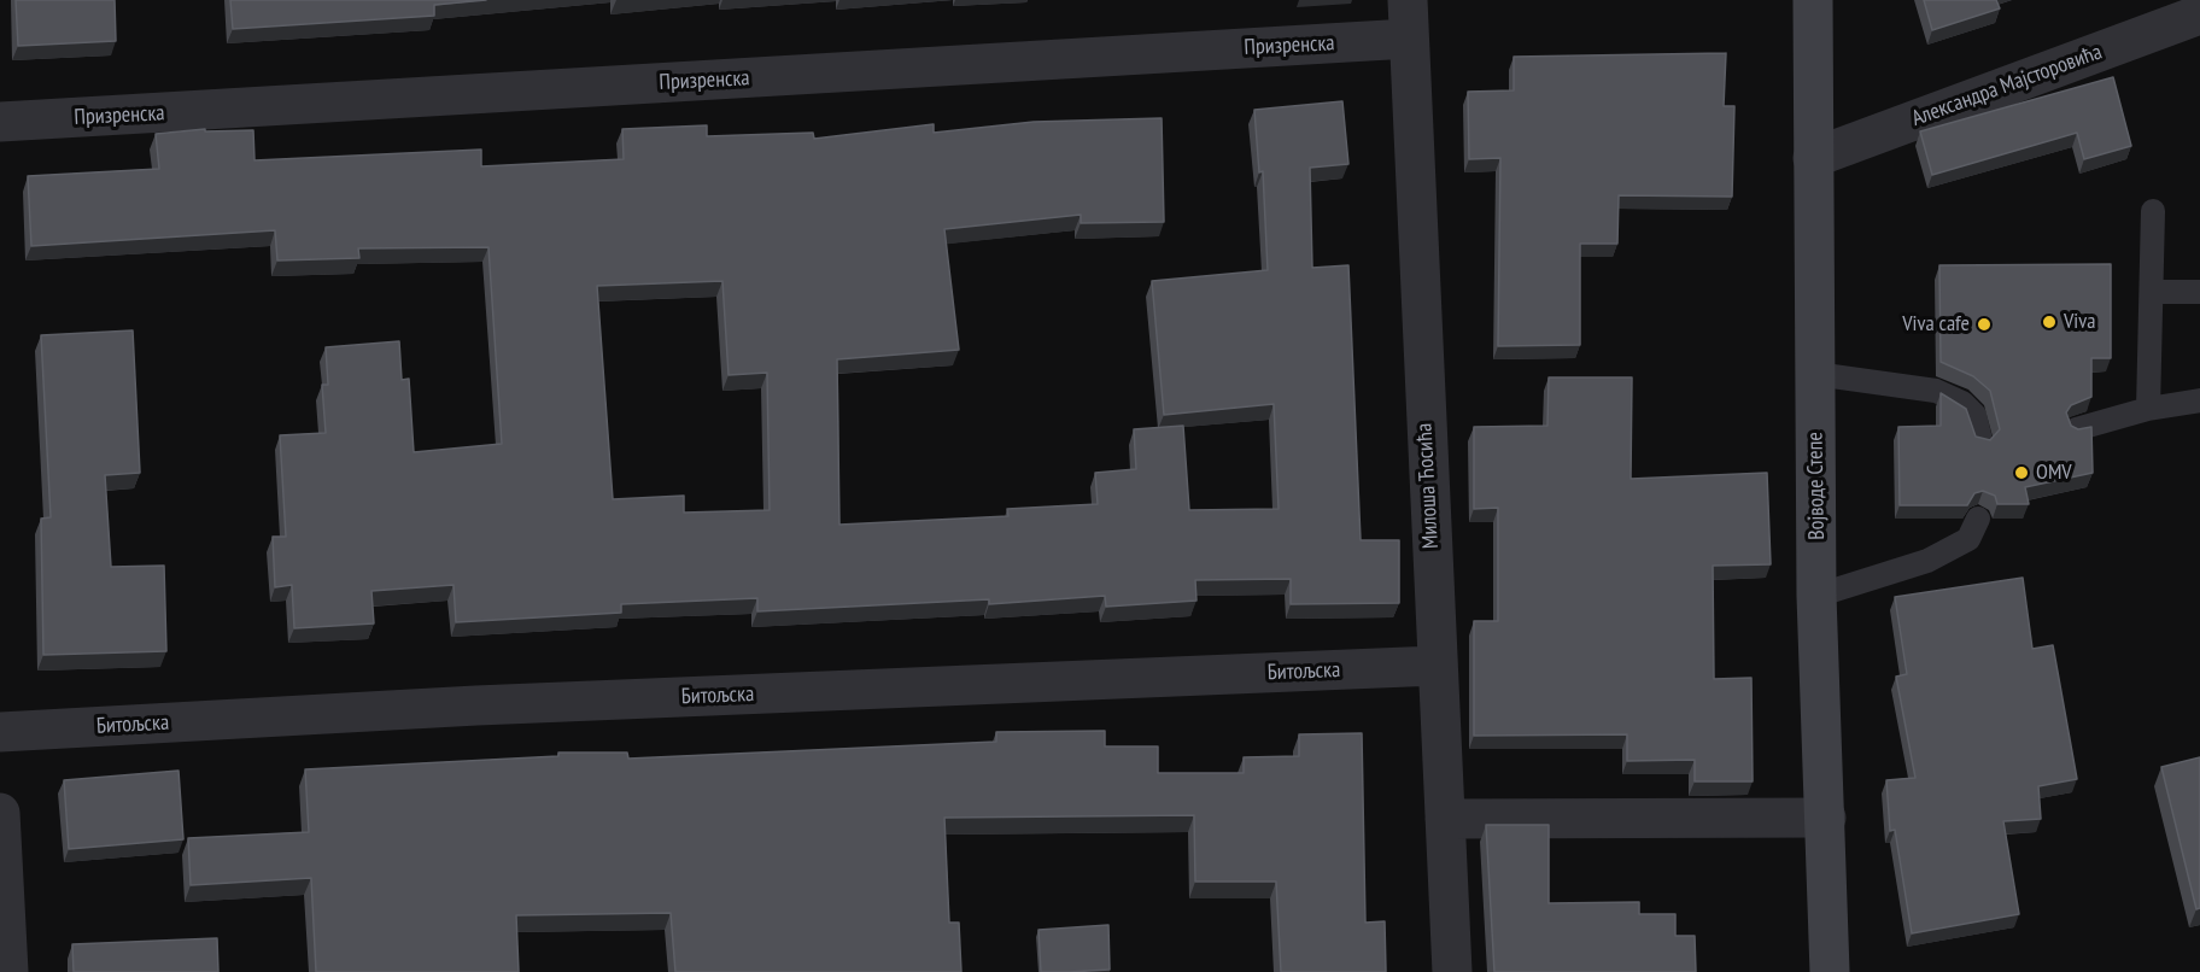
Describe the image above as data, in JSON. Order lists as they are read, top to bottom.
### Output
{
  "streets": {
    "main road": ["Војводе Степе"],
    "street": [
      "Призренска",
      "Александра Мајсторовића",
      "Милоша Ћосића",
      "Битољска"
    ]
  },
  "crossings": [
    ["Призренска", "Милоша Ћосића"],
    ["Александра Мајсторовића", "Војводе Степе"],
    ["Милоша Ћосића", "Битољска"]
  ],
  "places": ["Viva", "Viva cafe", "OMV"]
}
